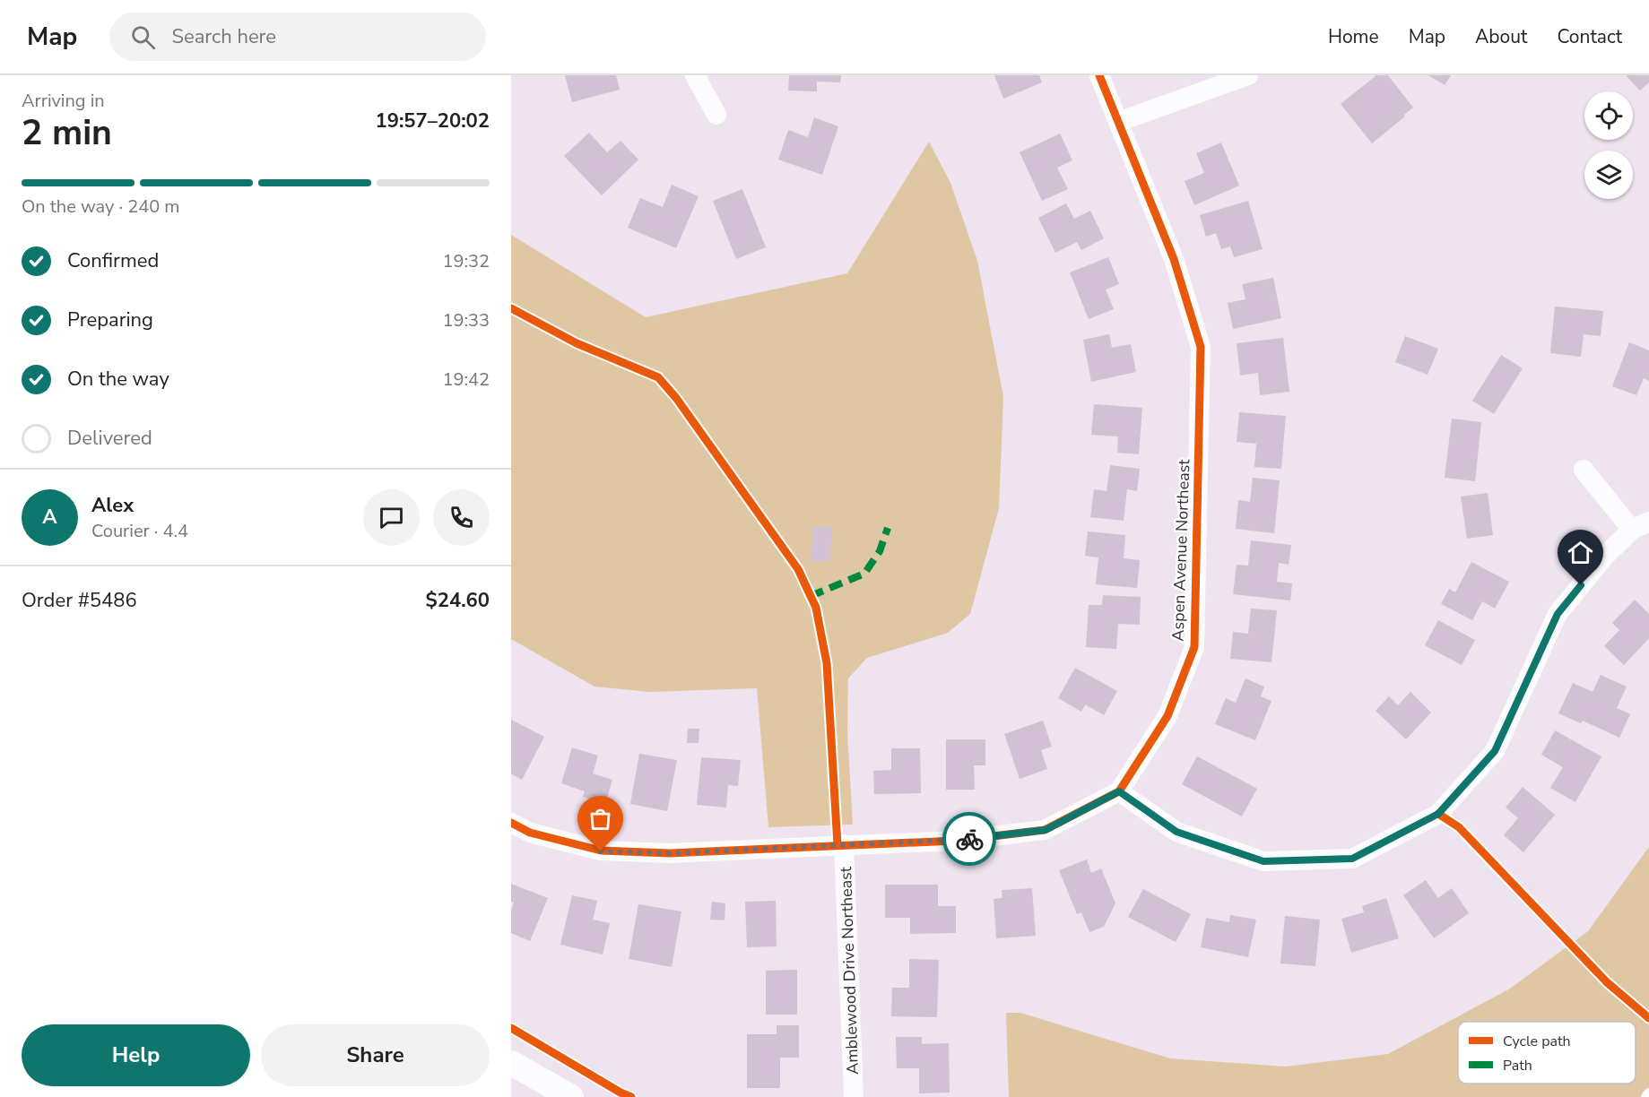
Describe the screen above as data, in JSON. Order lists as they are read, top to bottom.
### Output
{
  "streets": {
    "street": ["Aspen Avenue Northeast", "Amblewood Drive Northeast"]
  },
  "crossings": [
    ["Aspen Avenue Northeast", "Amblewood Drive Northeast"]
  ],
  "legend": ["Cycle path", "Path"],
  "page": {
    "header": "Map",
    "search": "Search here",
    "nav": [
      "Home",
      "Map",
      "About",
      "Contact"
    ],
    "heading": ["2 min", "Arriving in", "19:57–20:02"],
    "panel": [
      "Alex",
      "Courier · 4.4",
      "Order #5486",
      "$24.60"
    ],
    "bar": "On the way · 240 m",
    "list": [
      ["Confirmed", "19:32"],
      ["Preparing", "19:33"],
      ["On the way", "19:42"],
      "Delivered"
    ],
    "round": "A",
    "buttons": ["Help", "Share"]
  }
}
